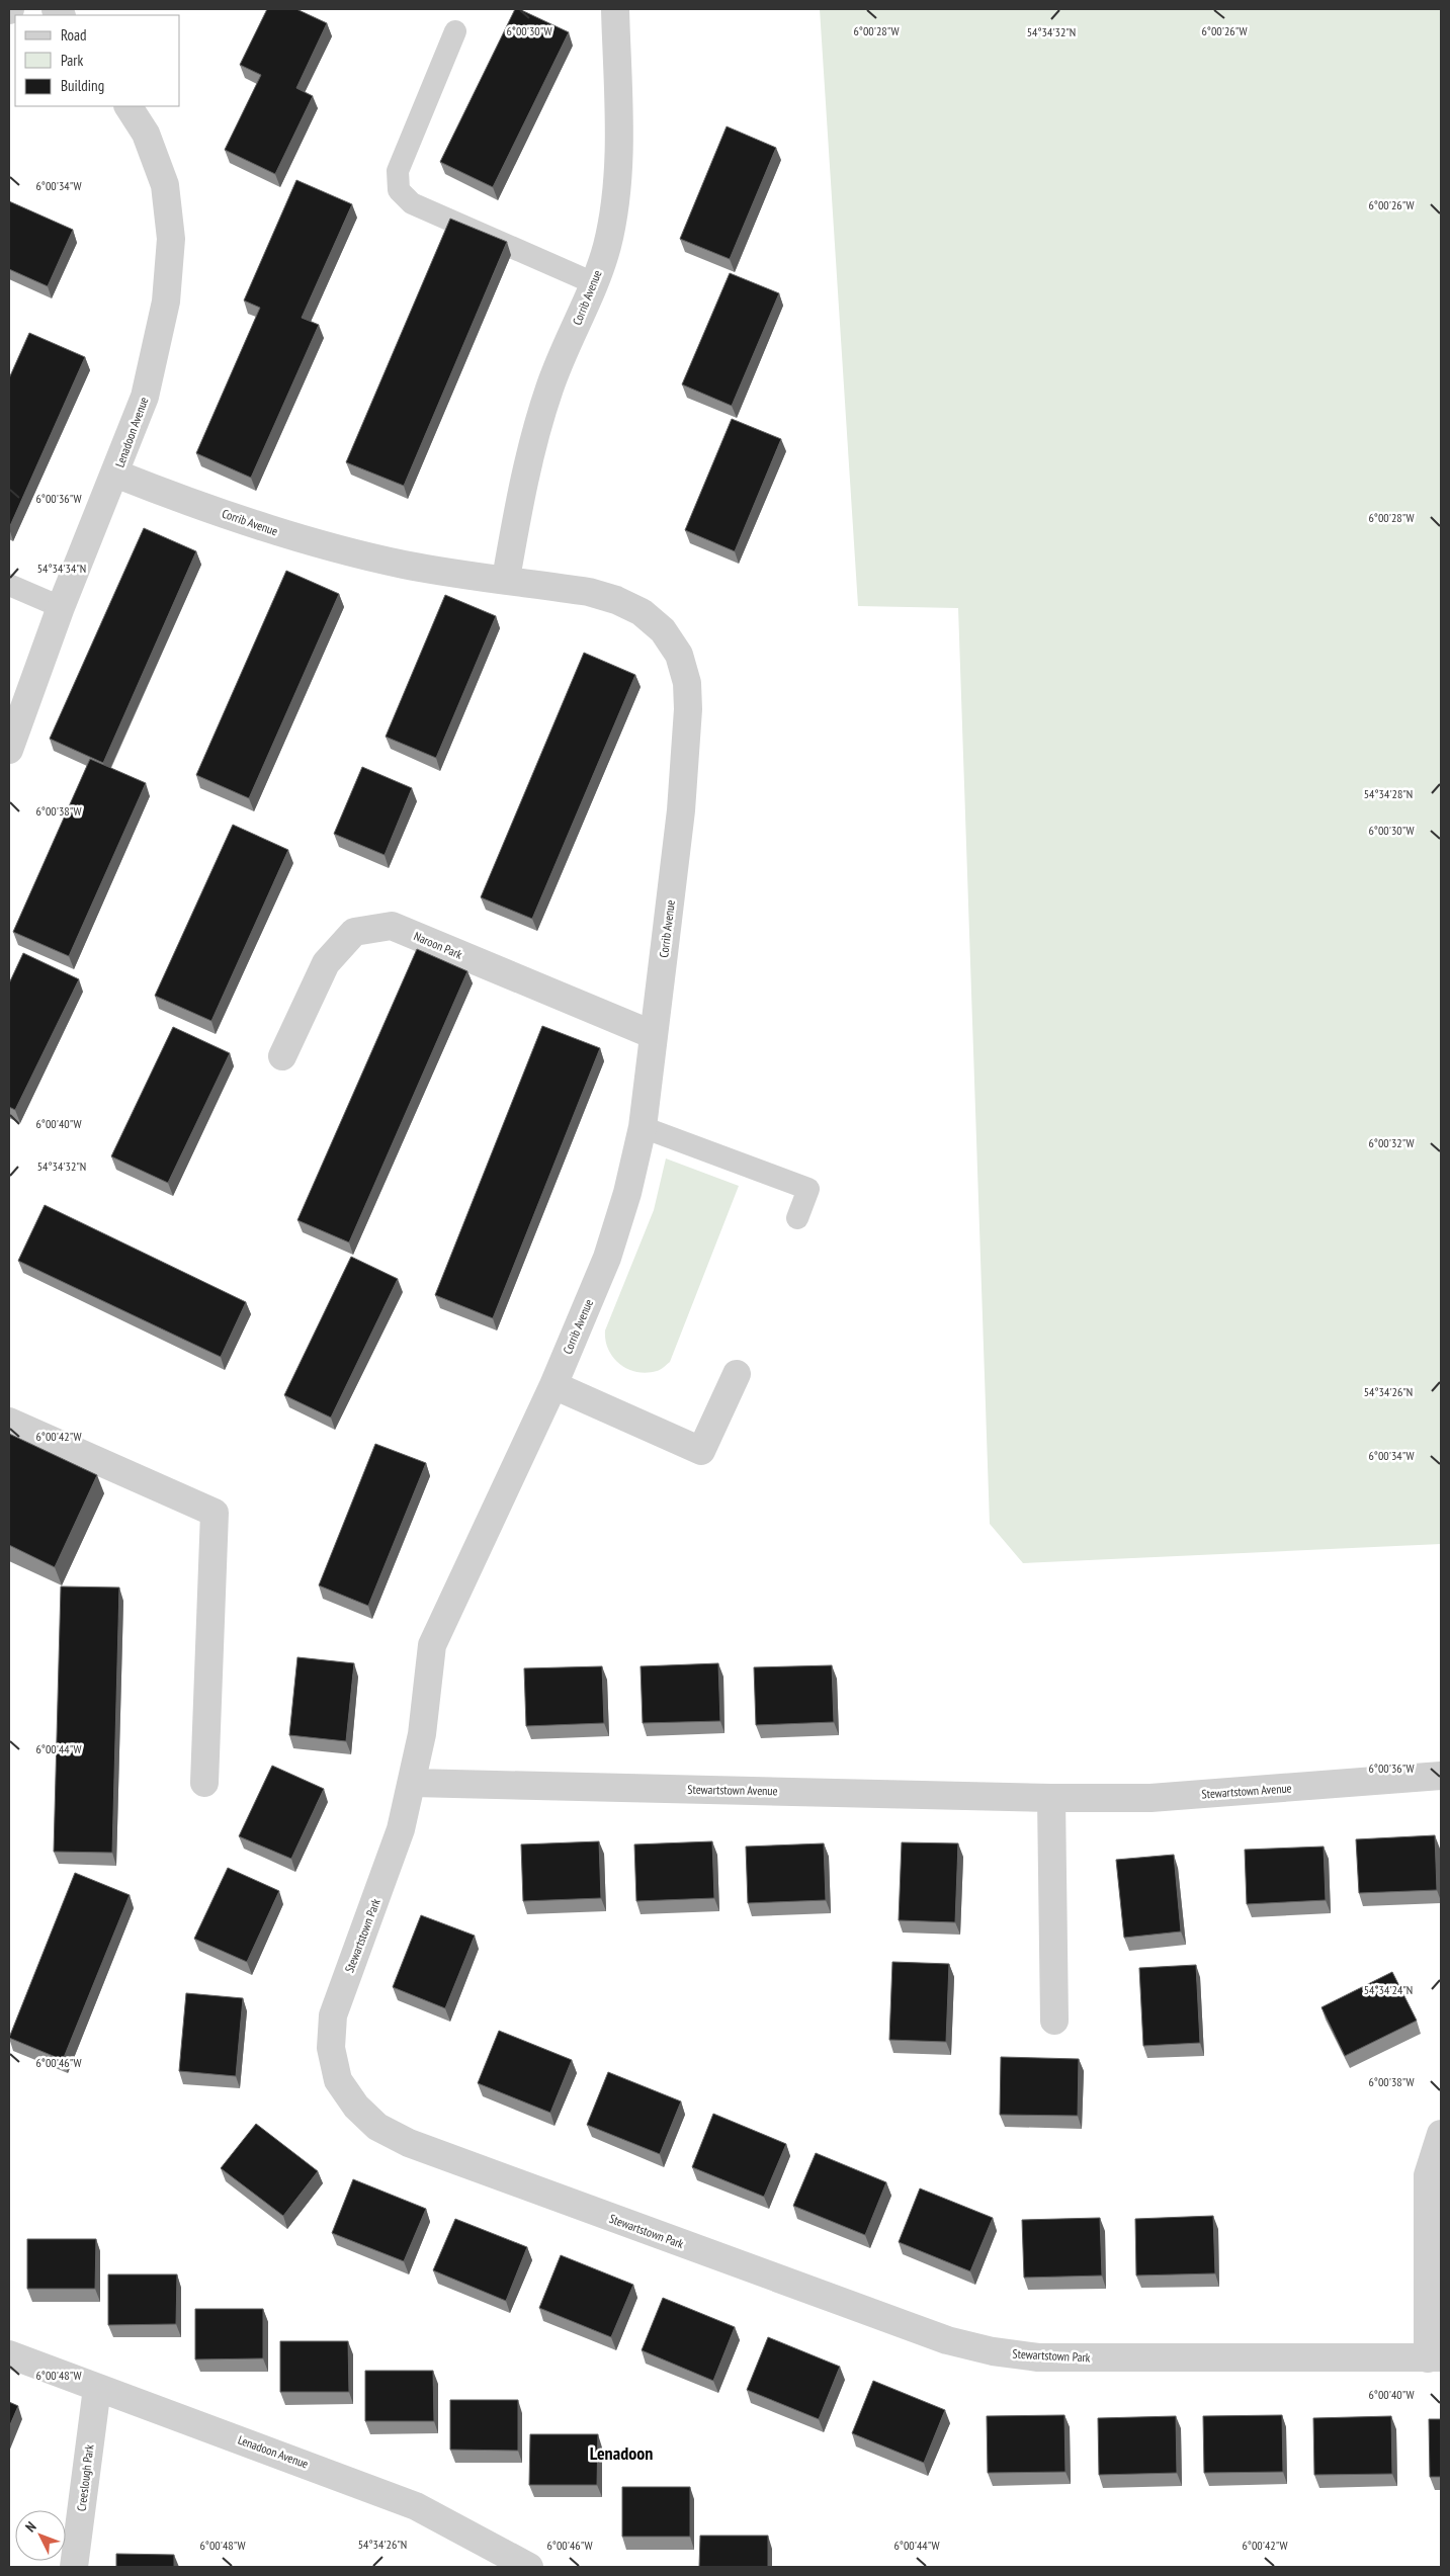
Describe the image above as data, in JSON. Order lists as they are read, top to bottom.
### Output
{
  "streets": {
    "street": [
      "Corrib Avenue",
      "Lenadoon Avenue",
      "Naroon Park",
      "Stewartstown Avenue",
      "Stewartstown Park",
      "Creeslough Park"
    ]
  },
  "crossings": [
    ["Corrib Avenue", "Lenadoon Avenue"],
    ["Corrib Avenue", "Naroon Park"],
    ["Corrib Avenue", "Stewartstown Park"],
    ["Lenadoon Avenue", "Creeslough Park"],
    ["Stewartstown Avenue", "Stewartstown Park"]
  ],
  "districts": ["Lenadoon"],
  "legend": ["Road", "Park", "Building"],
  "north": "top left",
  "coordinates": [
    "6°00'30\"W",
    "6°00'28\"W",
    "6°00'26\"W",
    "54°34'32\"N",
    "6°00'34\"W",
    "6°00'36\"W",
    "54°34'34\"N",
    "54°34'28\"N",
    "6°00'38\"W",
    "6°00'40\"W",
    "6°00'32\"W",
    "54°34'26\"N",
    "6°00'42\"W",
    "6°00'44\"W",
    "54°34'24\"N",
    "6°00'46\"W",
    "6°00'48\"W"
  ]
}
